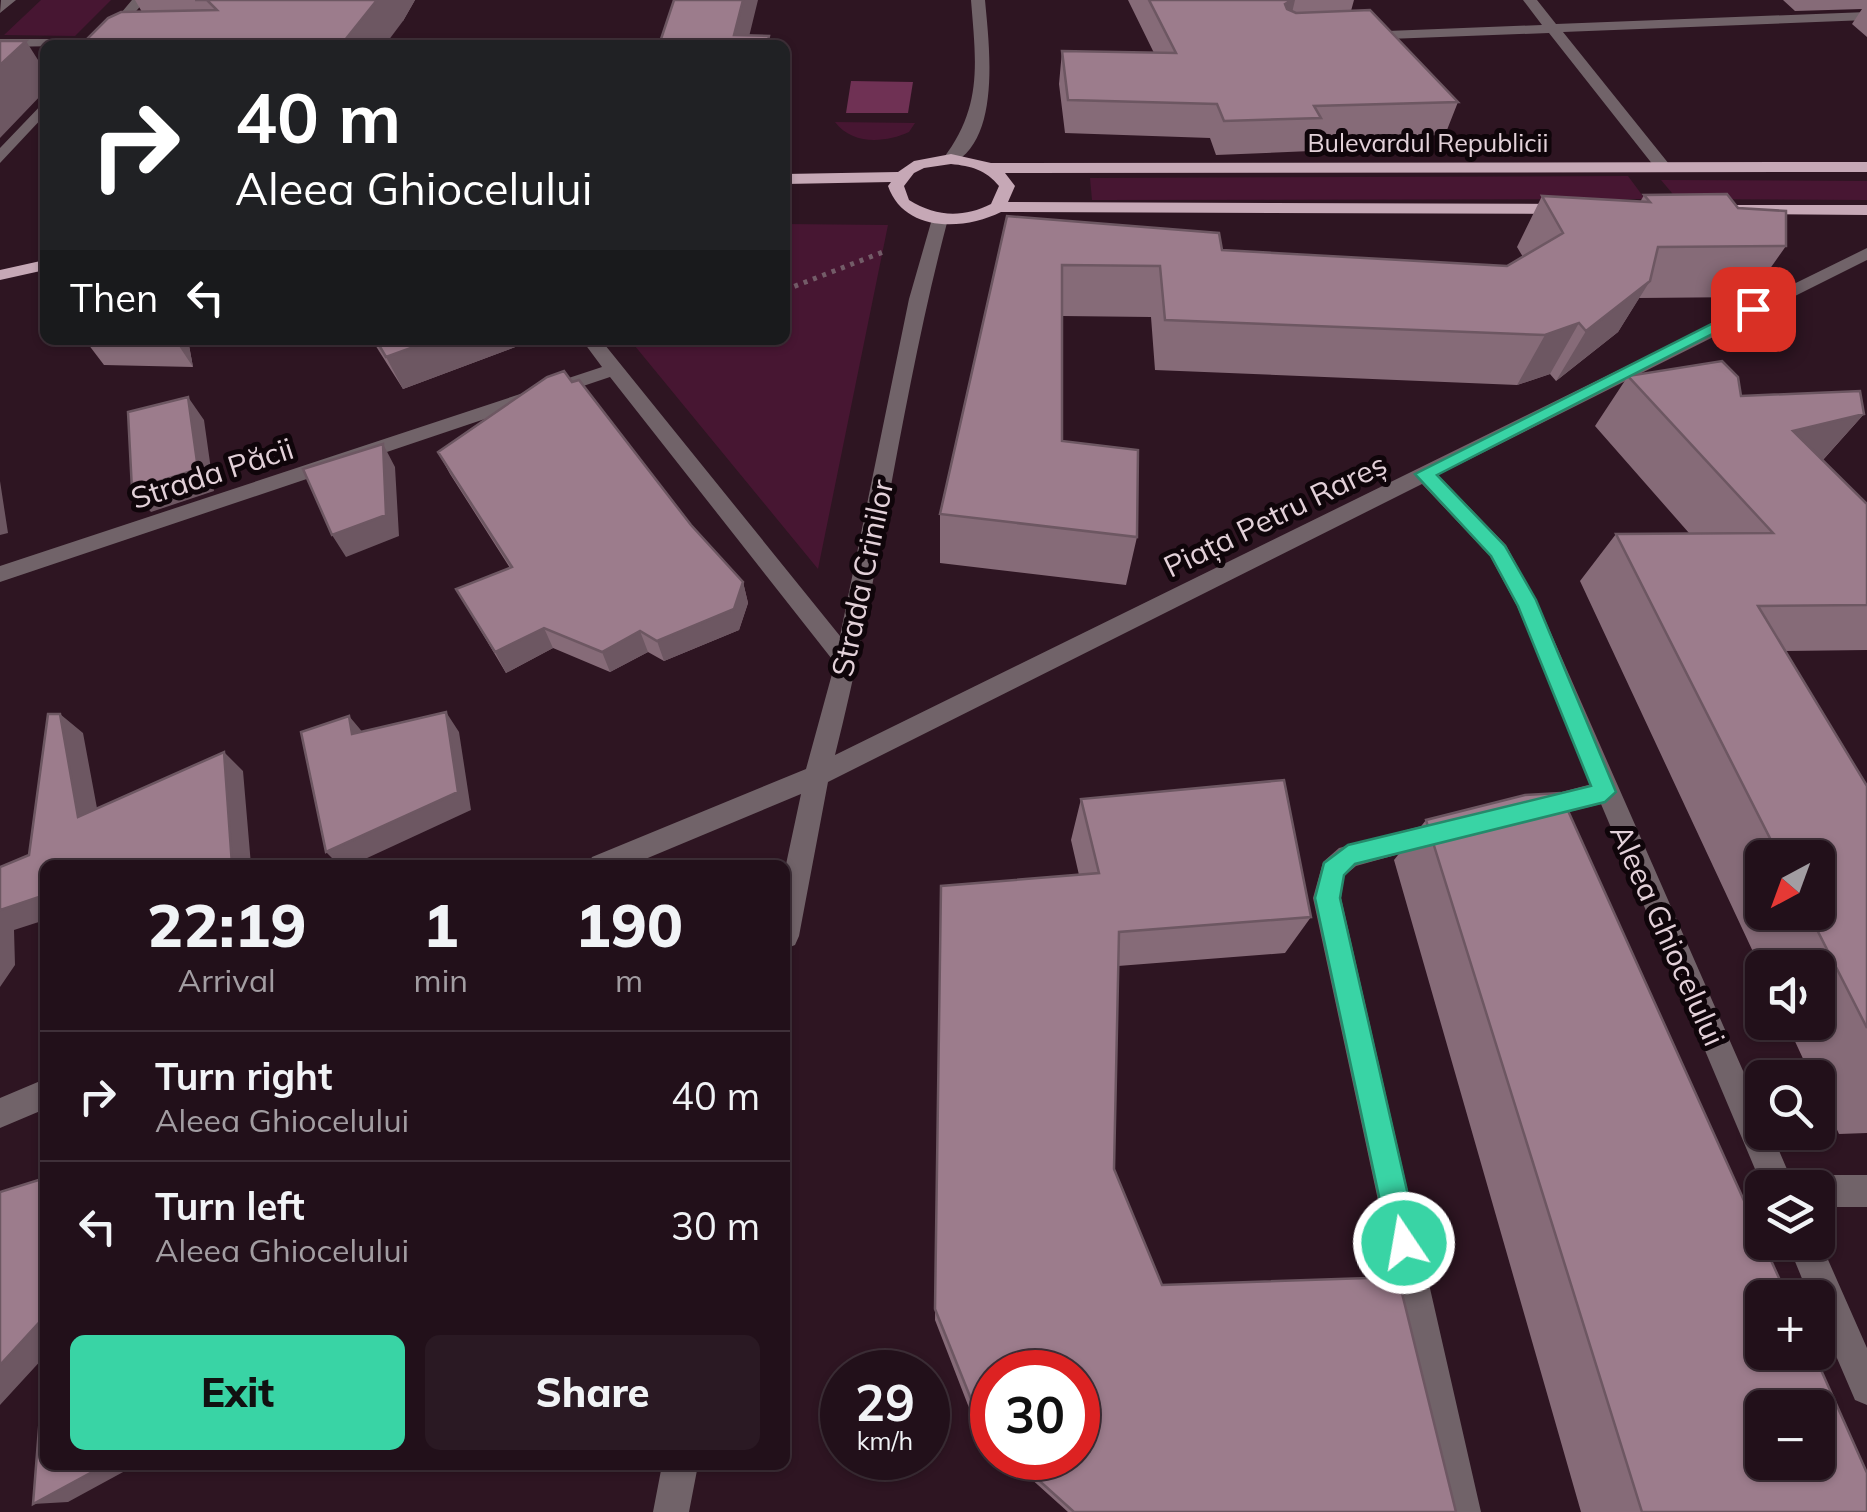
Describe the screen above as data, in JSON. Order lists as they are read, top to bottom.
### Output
{
  "streets": {
    "main road": ["Bulevardul Republicii"],
    "street": [
      "Strada Păcii",
      "Piața Petru Rareș",
      "Strada Crinilor",
      "Aleea Ghiocelului"
    ]
  },
  "crossings": [
    ["Piața Petru Rareș", "Strada Crinilor"],
    ["Piața Petru Rareș", "Aleea Ghiocelului"]
  ],
  "north": "bottom left",
  "page": {
    "turn": ["40 m", "Aleea Ghiocelului"],
    "then": "Then",
    "map_buttons": ["+", "−"],
    "eta": [
      "22:19",
      "Arrival",
      "1",
      "min",
      "190",
      "m"
    ],
    "list": [
      {
        "name": "Turn right",
        "note": "Aleea Ghiocelului",
        "value": "40 m"
      },
      {
        "name": "Turn left",
        "note": "Aleea Ghiocelului",
        "value": "30 m"
      }
    ],
    "buttons": ["Exit", "Share"],
    "speed": "29 km/h",
    "limit": "30"
  }
}
